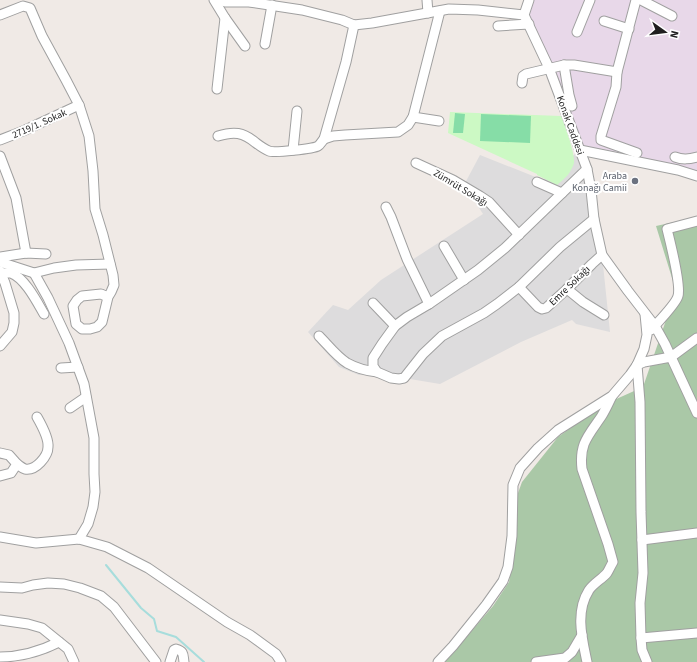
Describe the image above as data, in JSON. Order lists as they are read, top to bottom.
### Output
{
  "streets": {
    "street": [
      "2719/1. Sokak",
      "Konak Caddesi",
      "Zümrüt Sokağı",
      "Emre Sokağı"
    ]
  },
  "crossings": [
    ["Konak Caddesi", "Emre Sokağı"]
  ],
  "places": ["Araba Konağı Camii"],
  "north": "right"
}
